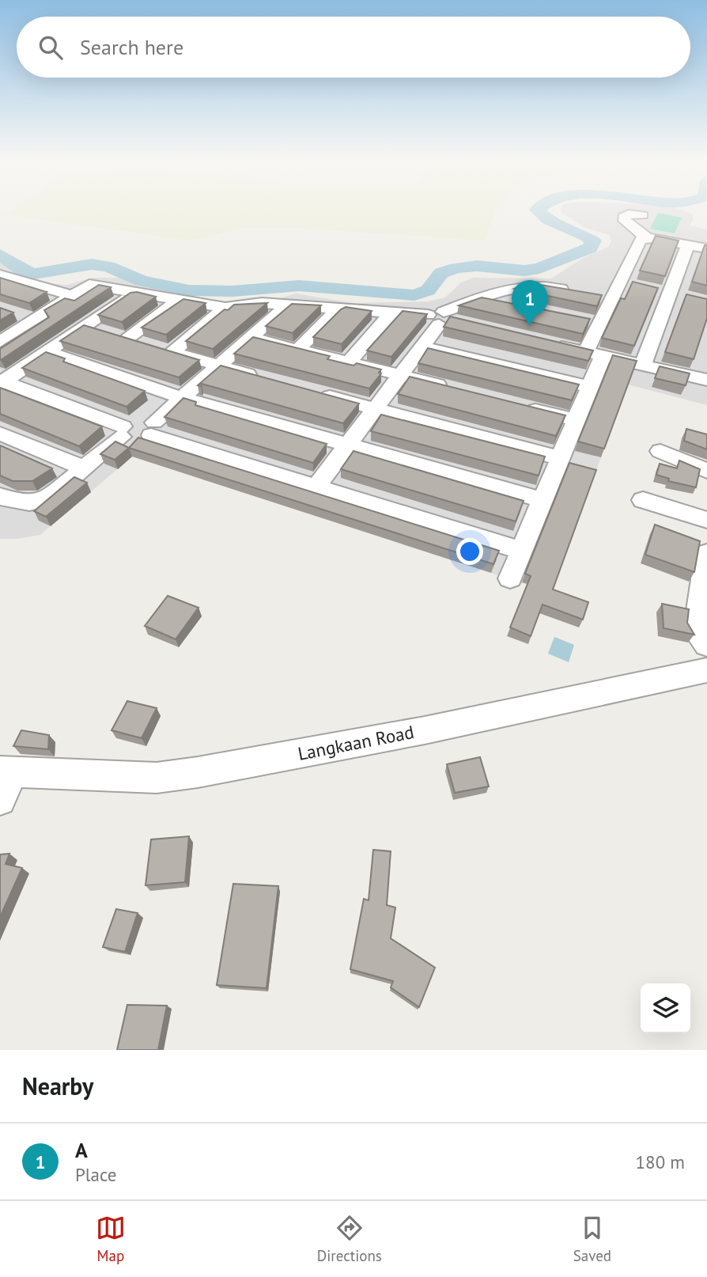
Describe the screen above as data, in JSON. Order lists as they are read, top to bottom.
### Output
{
  "streets": {
    "street": ["Langkaan Road"]
  },
  "page": {
    "search": "Search here",
    "pins": "1",
    "heading": "Nearby",
    "list": [
      {
        "mark": "1",
        "name": "A",
        "note": "Place",
        "value": "180 m"
      }
    ],
    "nav": ["Map", "Directions", "Saved"]
  }
}
